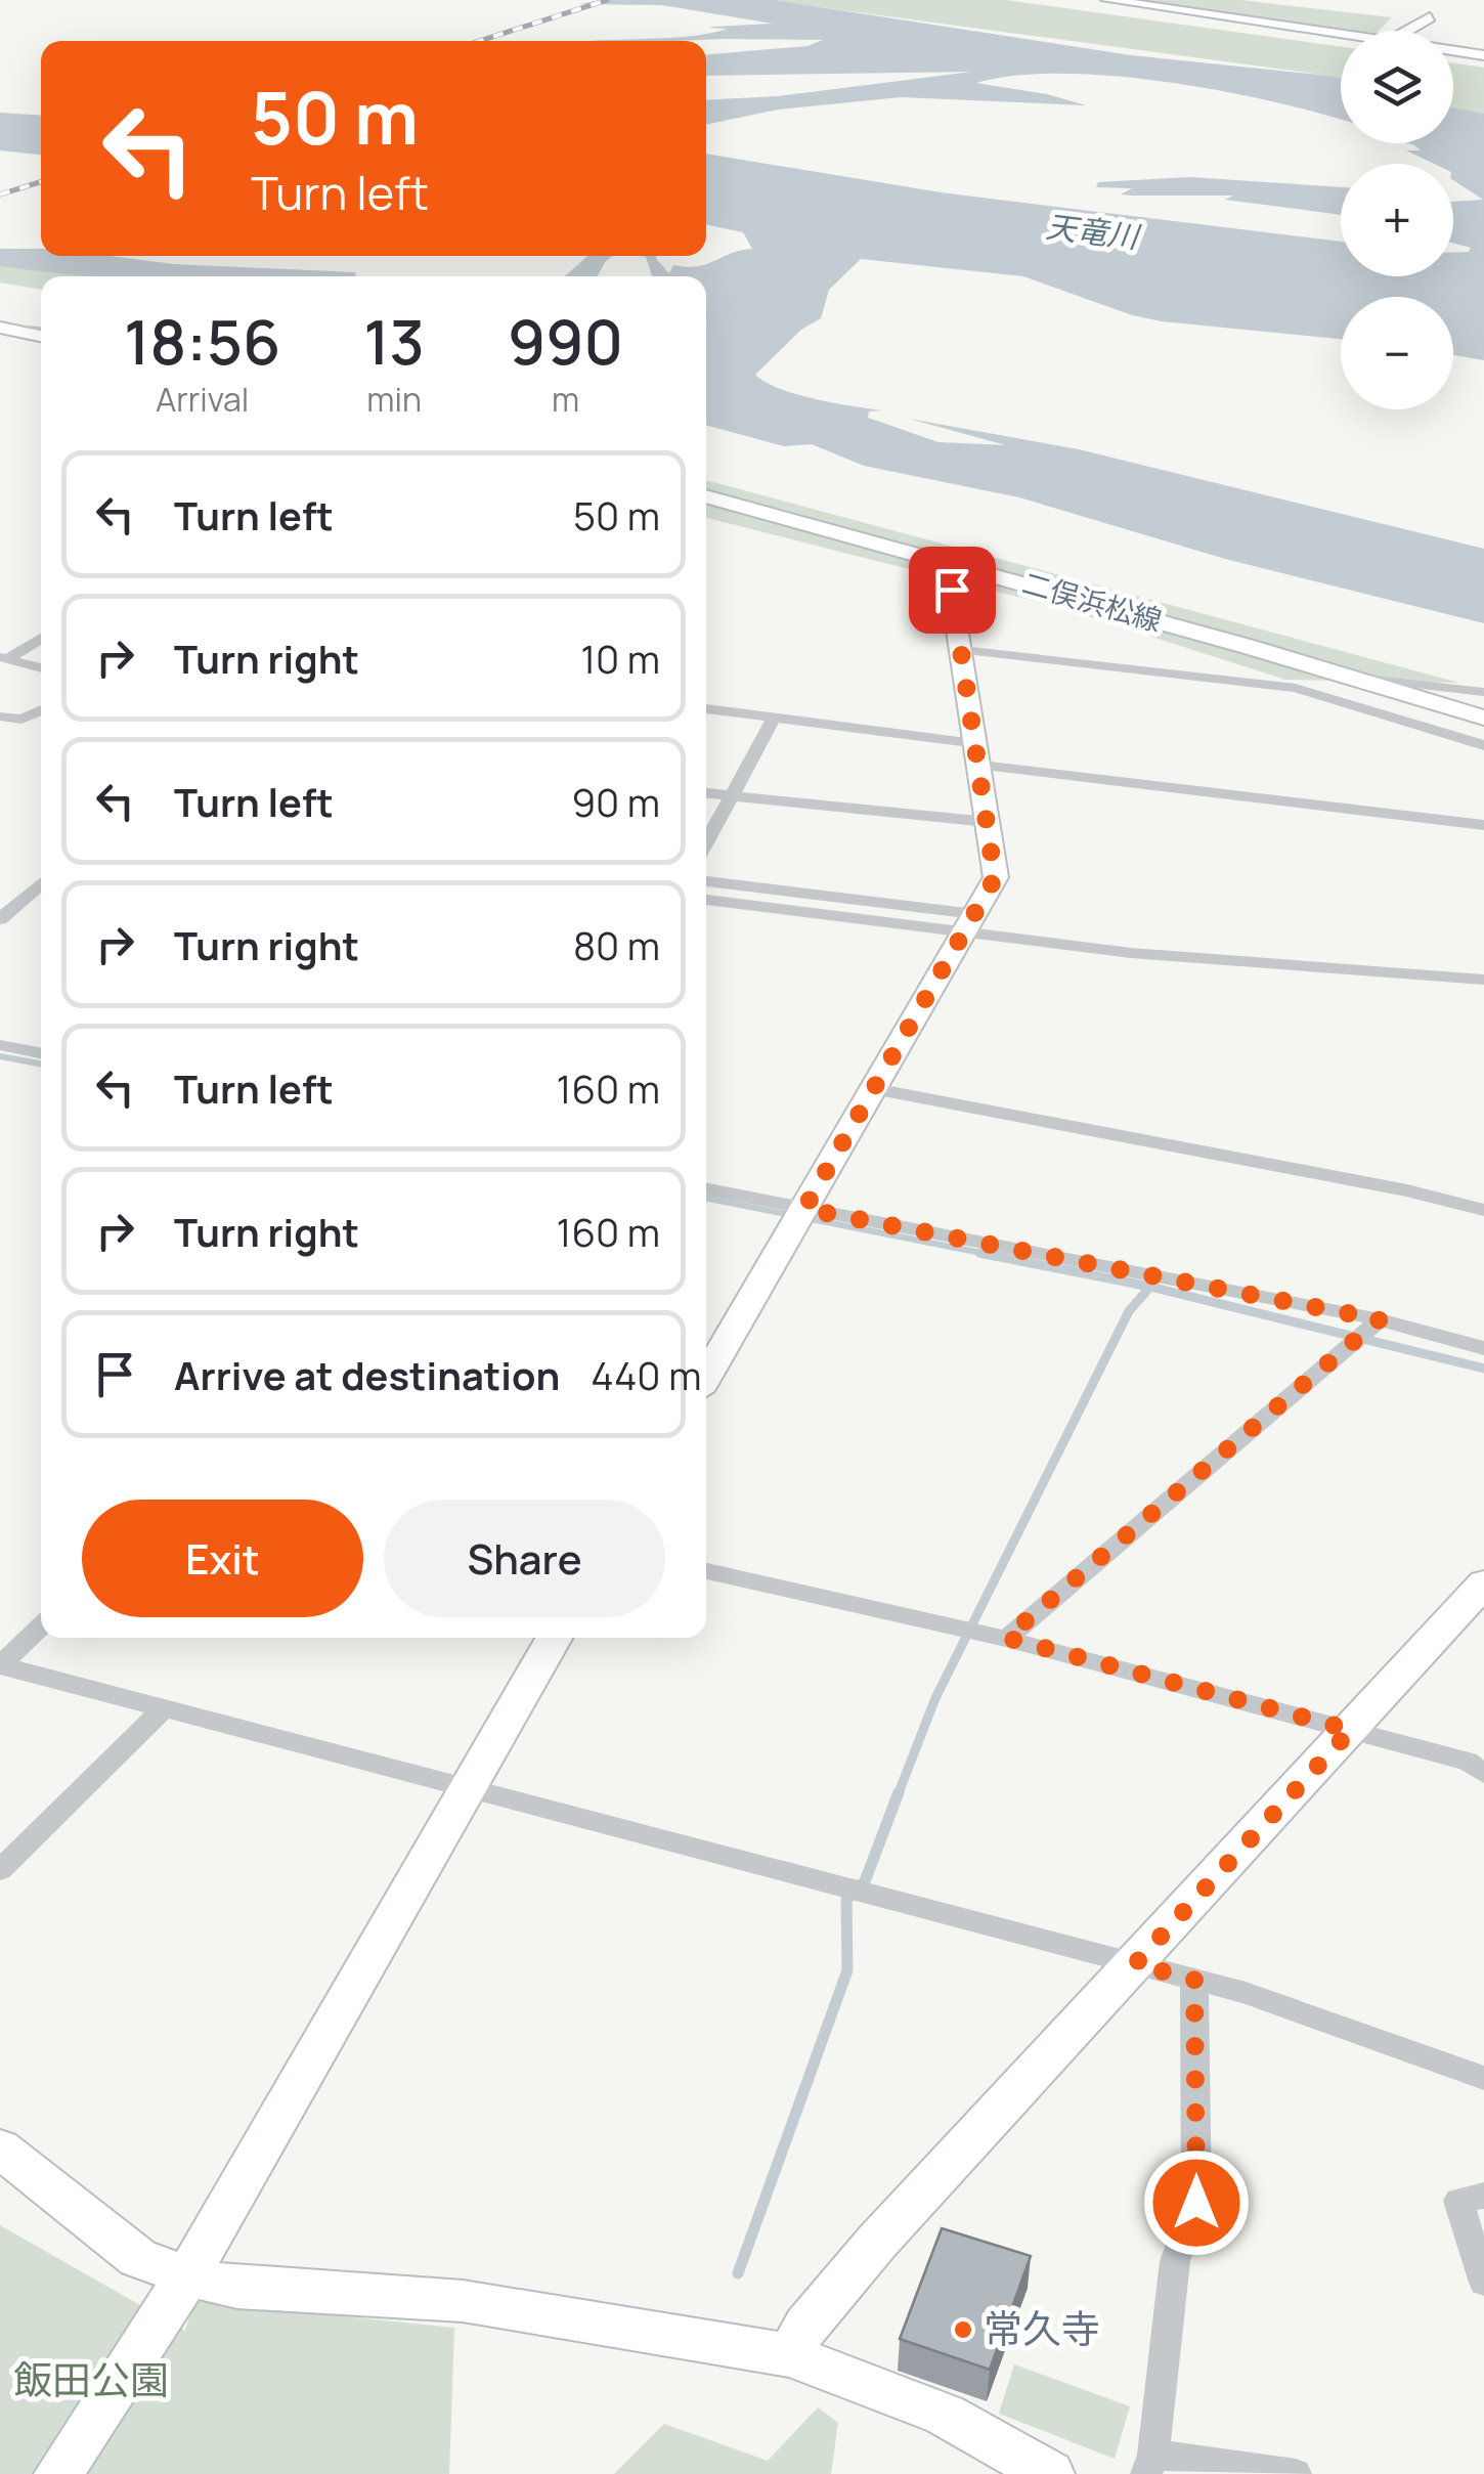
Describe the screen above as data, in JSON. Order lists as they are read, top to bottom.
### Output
{
  "streets": {
    "street": ["二俣浜松線"]
  },
  "water": ["天竜川"],
  "parks": ["飯田公園"],
  "places": ["常久寺"],
  "page": {
    "map_buttons": ["+", "−"],
    "turn": ["50 m", "Turn left"],
    "eta": [
      "18:56",
      "Arrival",
      "13",
      "min",
      "990",
      "m"
    ],
    "list": [
      {
        "name": "Turn left",
        "value": "50 m"
      },
      {
        "name": "Turn right",
        "value": "10 m"
      },
      {
        "name": "Turn left",
        "value": "90 m"
      },
      {
        "name": "Turn right",
        "value": "80 m"
      },
      {
        "name": "Turn left",
        "value": "160 m"
      },
      {
        "name": "Turn right",
        "value": "160 m"
      },
      {
        "name": "Arrive at destination",
        "value": "440 m"
      }
    ],
    "buttons": ["Exit", "Share"]
  }
}
